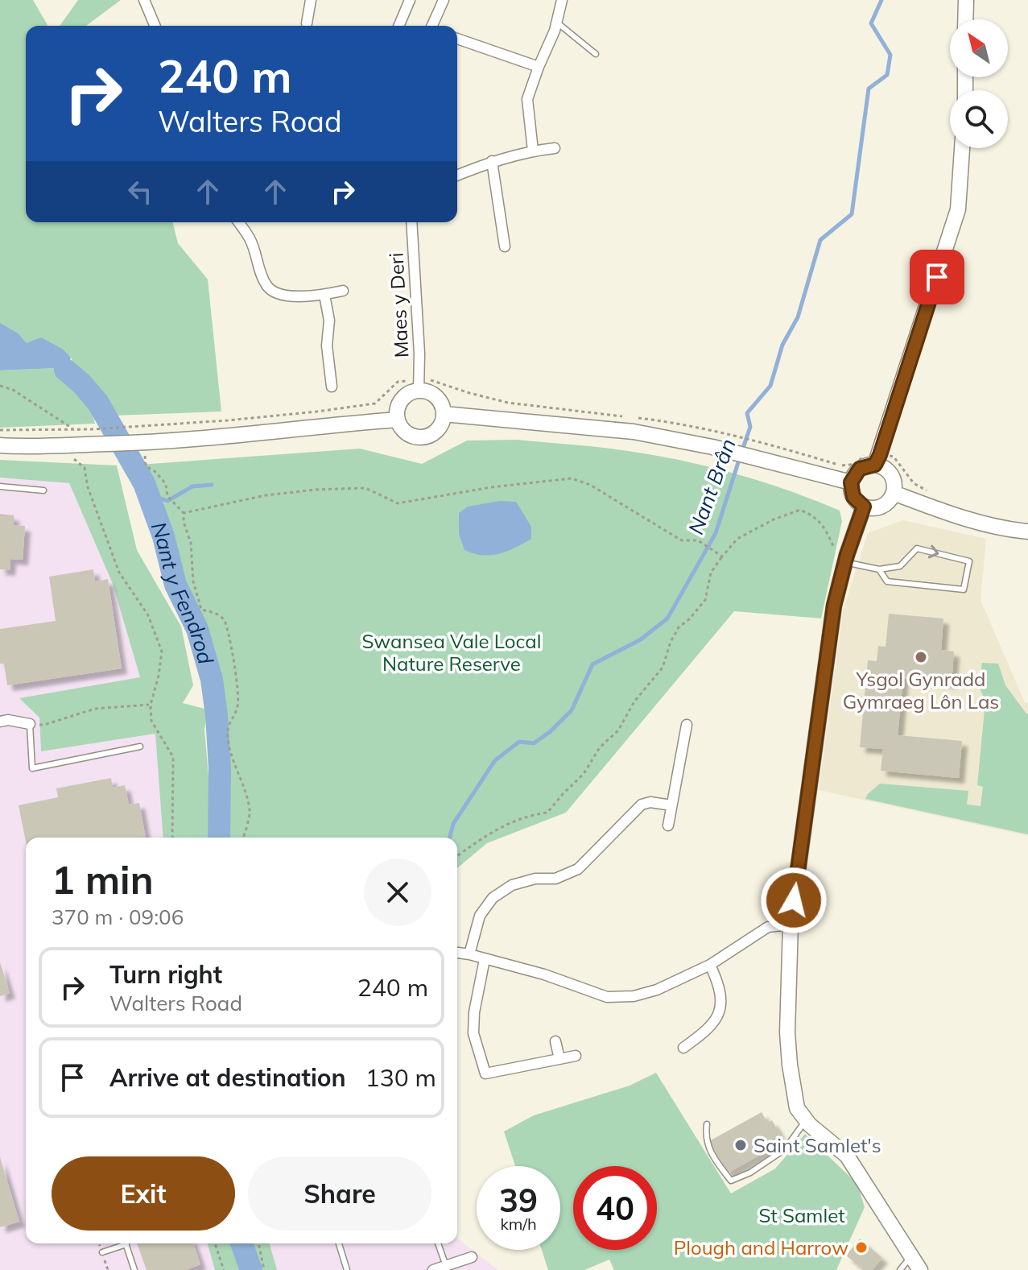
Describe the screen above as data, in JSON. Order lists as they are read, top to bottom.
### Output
{
  "streets": {
    "street": ["Maes y Deri"]
  },
  "water": ["Nant Brân", "Nant y Fendrod"],
  "parks": ["Swansea Vale Local Nature Reserve", "St Samlet"],
  "places": ["Ysgol Gynradd Gymraeg Lôn Las", "Saint Samlet's", "Plough and Harrow"],
  "north": "top left",
  "page": {
    "turn": ["240 m", "Walters Road"],
    "heading": ["1 min", "370 m · 09:06"],
    "list": [
      {
        "name": "Turn right",
        "note": "Walters Road",
        "value": "240 m"
      },
      {
        "name": "Arrive at destination",
        "value": "130 m"
      }
    ],
    "buttons": ["Exit", "Share"],
    "speed": "39 km/h",
    "limit": "40"
  }
}
